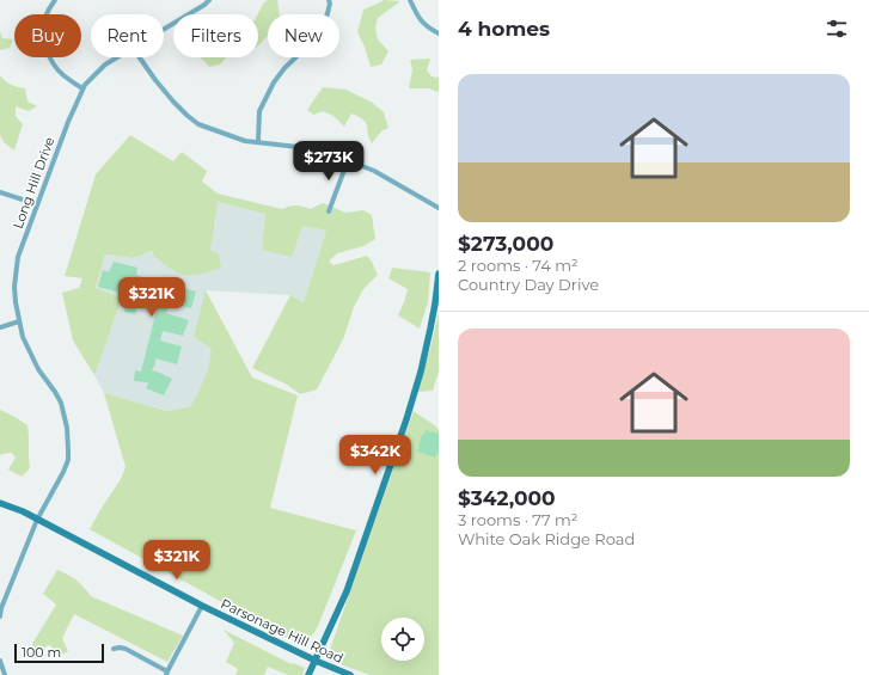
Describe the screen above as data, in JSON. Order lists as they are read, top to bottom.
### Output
{
  "streets": {
    "street": ["Long Hill Drive", "Parsonage Hill Road"]
  },
  "crossings": [
    ["Long Hill Drive", "Parsonage Hill Road"]
  ],
  "scale_bar": "100 m",
  "page": {
    "heading": "4 homes",
    "chip": [
      "Buy",
      "Rent",
      "Filters",
      "New"
    ],
    "list": [
      {
        "name": "$273,000",
        "note": "2 rooms · 74 m² · Country Day Drive"
      },
      {
        "name": "$342,000",
        "note": "3 rooms · 77 m² · White Oak Ridge Road"
      }
    ],
    "price": [
      "$273K",
      "$321K",
      "$342K",
      "$321K"
    ],
    "scale": "100 m"
  }
}
